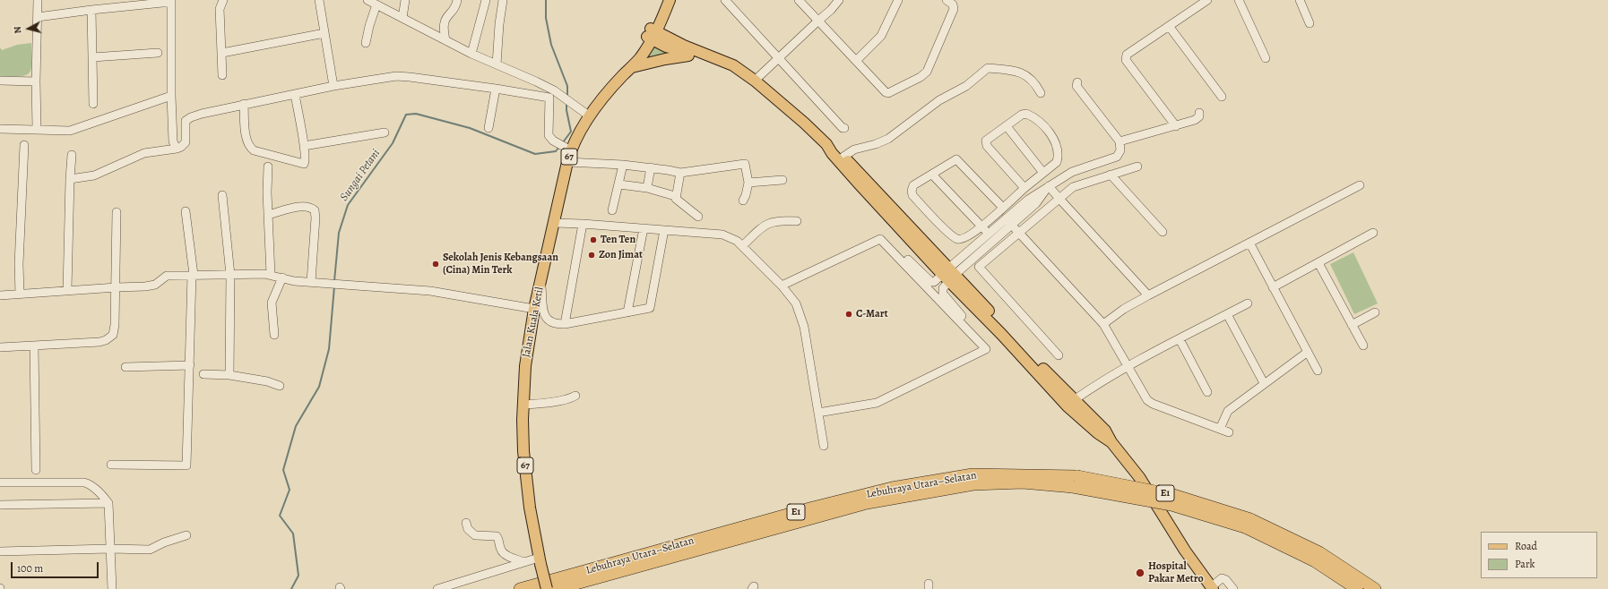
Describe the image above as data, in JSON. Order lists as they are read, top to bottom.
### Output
{
  "streets": {
    "highway": ["Lebuhraya Utara–Selatan", "E1"],
    "main road": ["67", "Jalan Kuala Ketil"]
  },
  "water": ["Sungai Petani"],
  "places": [
    "Ten Ten",
    "Zon Jimat",
    "Sekolah Jenis Kebangsaan (Cina) Min Terk",
    "C-Mart",
    "Hospital Pakar Metro"
  ],
  "legend": ["Road", "Park"],
  "scale_bar": "100 m",
  "north": "left"
}
